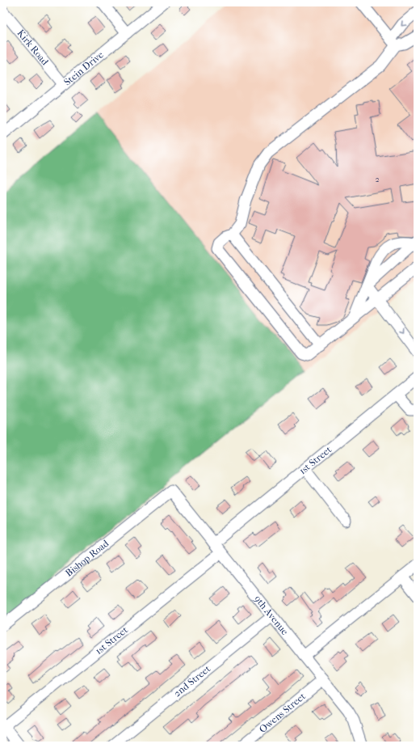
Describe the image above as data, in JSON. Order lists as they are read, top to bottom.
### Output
{
  "streets": {
    "street": [
      "Kirk Road",
      "Stein Drive",
      "1st Street",
      "Bishop Road",
      "9th Avenue",
      "2nd Street",
      "Owens Street"
    ]
  },
  "crossings": [
    ["Kirk Road", "Stein Drive"],
    ["1st Street", "9th Avenue"],
    ["Bishop Road", "9th Avenue"],
    ["9th Avenue", "2nd Street"],
    ["9th Avenue", "Owens Street"]
  ],
  "house_numbers": ["2"]
}
